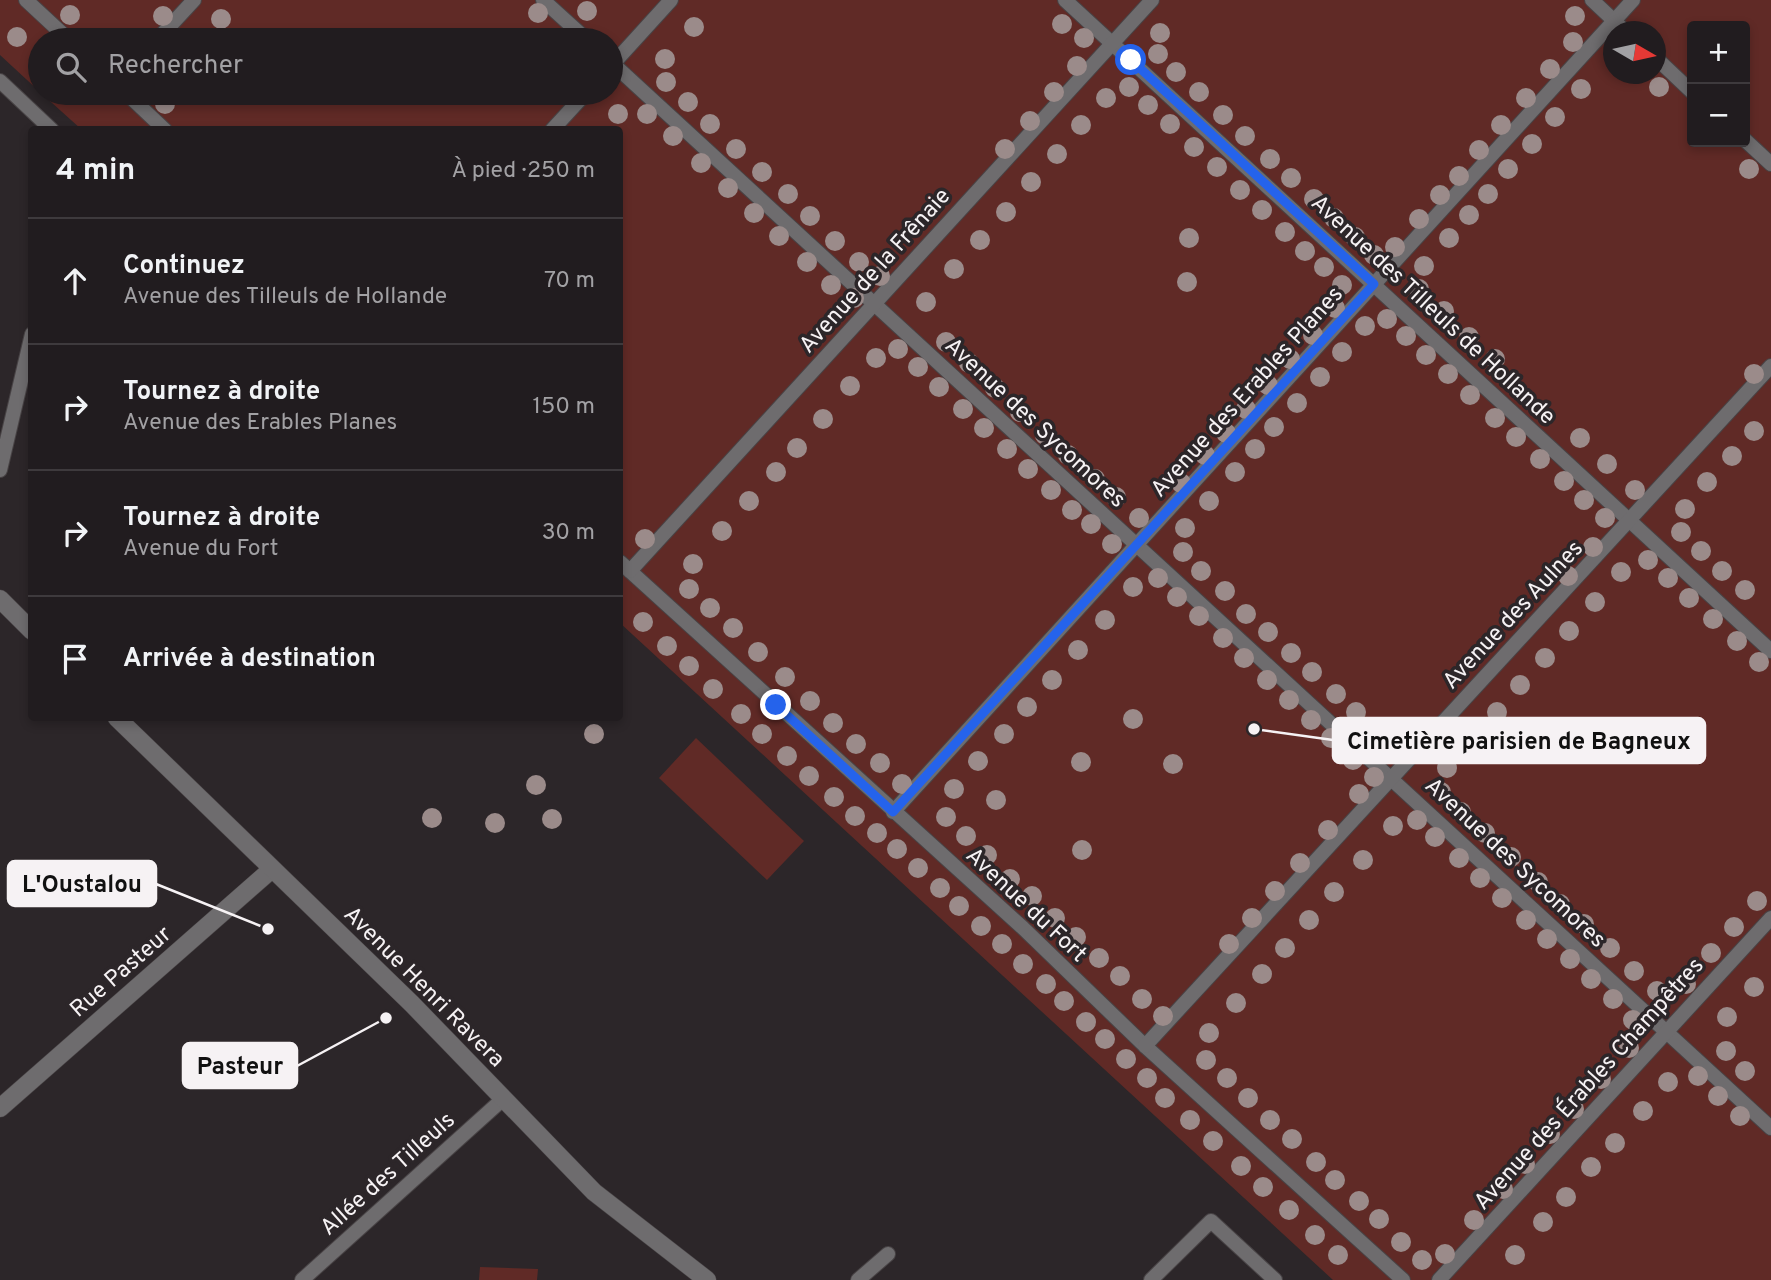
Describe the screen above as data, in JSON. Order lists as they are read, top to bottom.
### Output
{
  "streets": {
    "street": ["Rue Pasteur", "Avenue Henri Ravera"],
    "lane": [
      "Avenue de la Frênaie",
      "Avenue des Tilleuls de Hollande",
      "Avenue des Erables Planes",
      "Avenue des Sycomores",
      "Avenue des Aulnes",
      "Avenue du Fort",
      "Avenue des Érables Champêtres",
      "Allée des Tilleuls"
    ]
  },
  "crossings": [
    ["Avenue de la Frênaie", "Avenue des Tilleuls de Hollande"],
    ["Avenue de la Frênaie", "Avenue des Sycomores"],
    ["Avenue de la Frênaie", "Avenue du Fort"],
    ["Avenue des Tilleuls de Hollande", "Avenue des Erables Planes"],
    ["Avenue des Tilleuls de Hollande", "Avenue des Aulnes"],
    ["Avenue des Erables Planes", "Avenue des Sycomores"],
    ["Avenue des Erables Planes", "Avenue du Fort"],
    ["Avenue des Sycomores", "Avenue des Aulnes"],
    ["Avenue des Sycomores", "Avenue des Érables Champêtres"],
    ["Avenue des Aulnes", "Avenue du Fort"],
    ["Rue Pasteur", "Avenue Henri Ravera"],
    ["Avenue Henri Ravera", "Allée des Tilleuls"]
  ],
  "places": ["Cimetière parisien de Bagneux", "L'Oustalou", "Pasteur"],
  "north": "right",
  "page": {
    "map_buttons": ["+", "−"],
    "search": "Rechercher",
    "heading": ["4 min", "À pied · 250 m"],
    "list": [
      ["Continuez", "Avenue des Tilleuls de Hollande", "70 m"],
      ["Tournez à droite", "Avenue des Erables Planes", "150 m"],
      ["Tournez à droite", "Avenue du Fort", "30 m"],
      "Arrivée à destination"
    ]
  }
}
